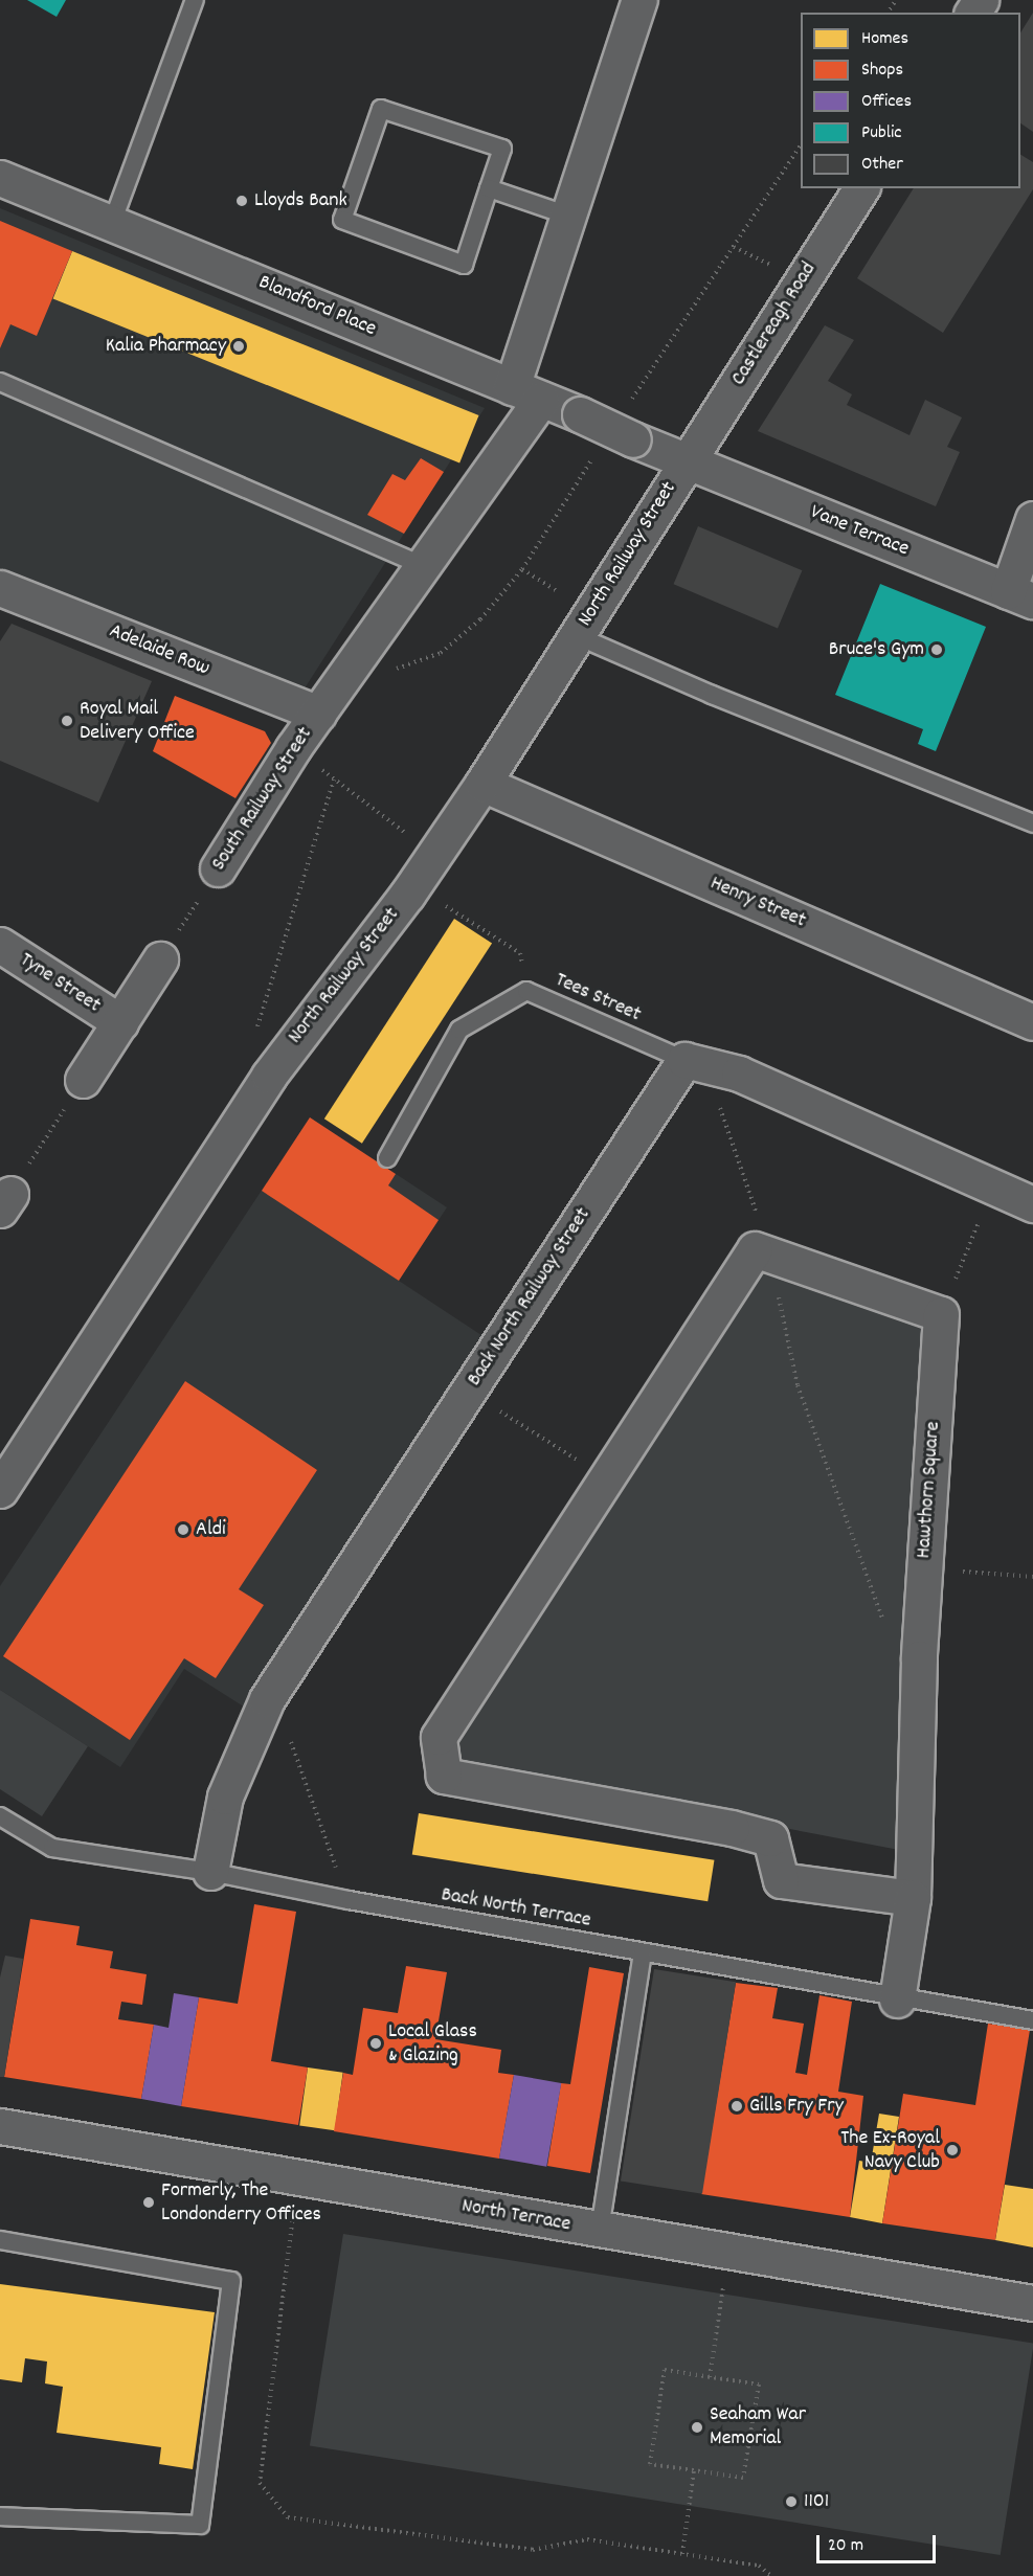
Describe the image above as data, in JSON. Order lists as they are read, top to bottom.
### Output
{
  "streets": {
    "street": [
      "Blandford Place",
      "Castlereagh Road",
      "Vane Terrace",
      "North Railway Street",
      "Adelaide Row",
      "South Railway Street",
      "Henry Street",
      "Tyne Street",
      "Back North Railway Street",
      "Hawthorn Square",
      "North Terrace"
    ],
    "lane": ["Tees Street", "Back North Terrace"]
  },
  "crossings": [
    ["Blandford Place", "Vane Terrace"],
    ["Blandford Place", "South Railway Street"],
    ["Castlereagh Road", "Vane Terrace"],
    ["Castlereagh Road", "North Railway Street"],
    ["Vane Terrace", "North Railway Street"],
    ["North Railway Street", "Henry Street"],
    ["Adelaide Row", "South Railway Street"],
    ["Tees Street", "Back North Railway Street"],
    ["Back North Railway Street", "Back North Terrace"],
    ["Hawthorn Square", "Back North Terrace"]
  ],
  "places": [
    "Lloyds Bank",
    "Kalia Pharmacy",
    "Bruce's Gym",
    "Royal Mail Delivery Office",
    "Aldi",
    "Local Glass & Glazing",
    "Gills Fry Fry",
    "The Ex-Royal Navy Club",
    "Formerly, The Londonderry Offices",
    "Seaham War Memorial",
    "1101"
  ],
  "legend": [
    "Homes",
    "Shops",
    "Offices",
    "Public",
    "Other"
  ],
  "scale_bar": "20 m"
}
